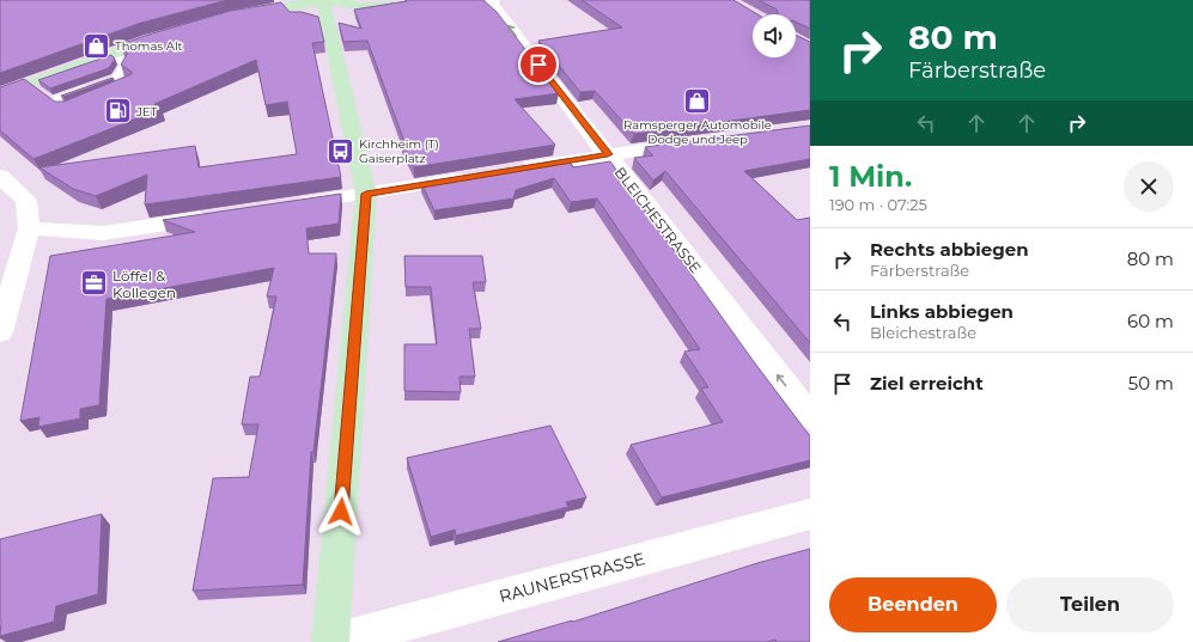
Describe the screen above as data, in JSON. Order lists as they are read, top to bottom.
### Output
{
  "streets": {
    "street": ["BLEICHESTRASSE", "RAUNERSTRASSE"]
  },
  "places": {
    "shop": ["Thomas Alt", "Ramsperger Automobile Dodge und Jeep"],
    "fuel station": ["JET"],
    "bus stop": ["Kirchheim (T) Gaiserplatz"],
    "office": ["Löffel & Kollegen"]
  },
  "page": {
    "turn": ["80 m", "Färberstraße"],
    "heading": ["1 Min.", "190 m · 07:25"],
    "list": [
      {
        "name": "Rechts abbiegen",
        "note": "Färberstraße",
        "value": "80 m"
      },
      {
        "name": "Links abbiegen",
        "note": "Bleichestraße",
        "value": "60 m"
      },
      {
        "name": "Ziel erreicht",
        "value": "50 m"
      }
    ],
    "buttons": ["Beenden", "Teilen"]
  }
}
